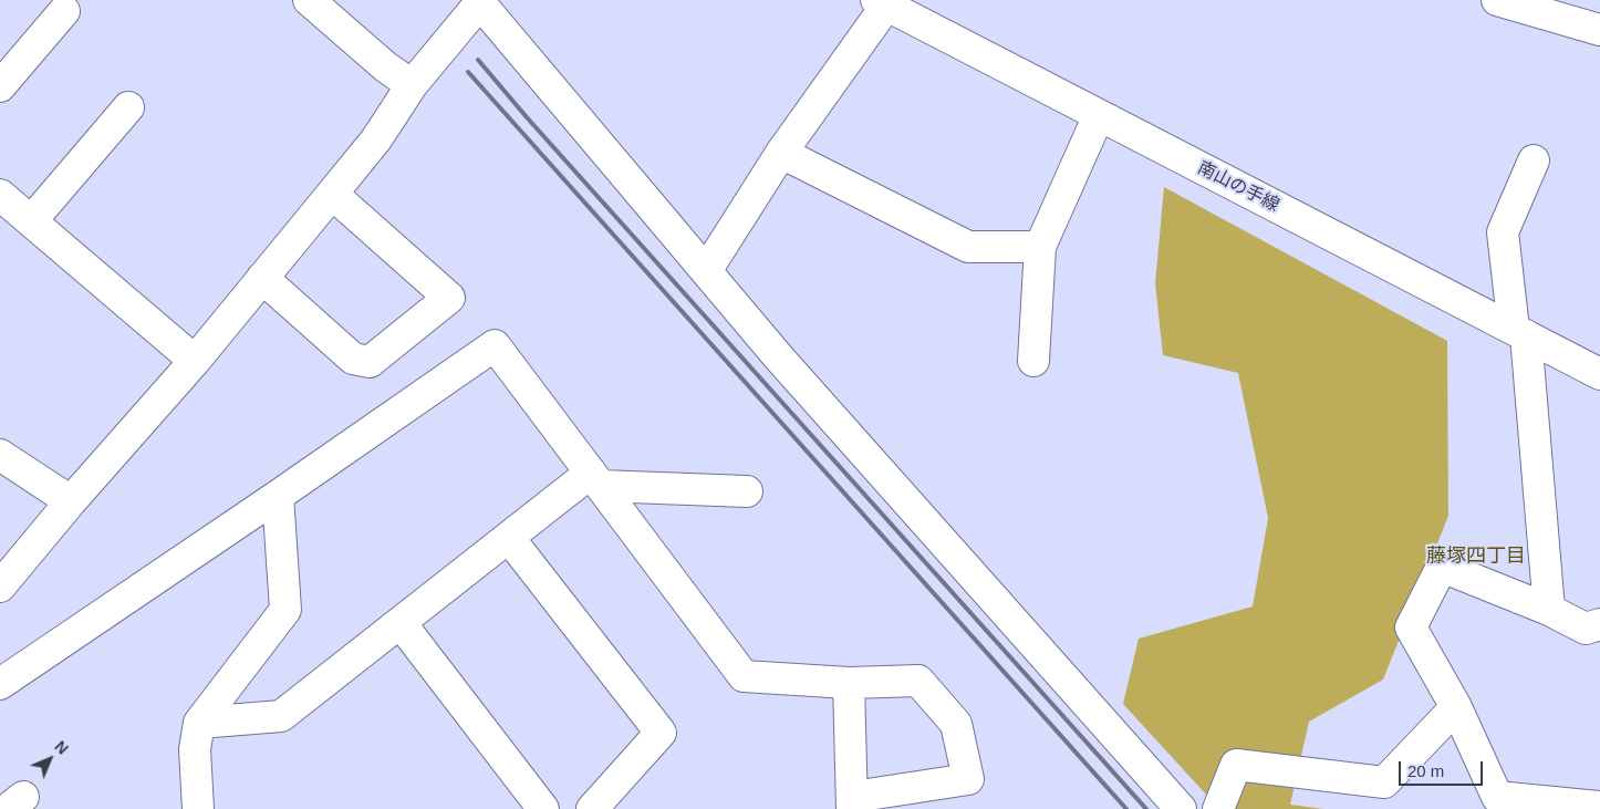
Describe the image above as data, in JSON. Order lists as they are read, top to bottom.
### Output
{
  "streets": {
    "street": ["南山の手線"]
  },
  "districts": ["藤塚四丁目"],
  "scale_bar": "20 m",
  "north": "top right"
}
